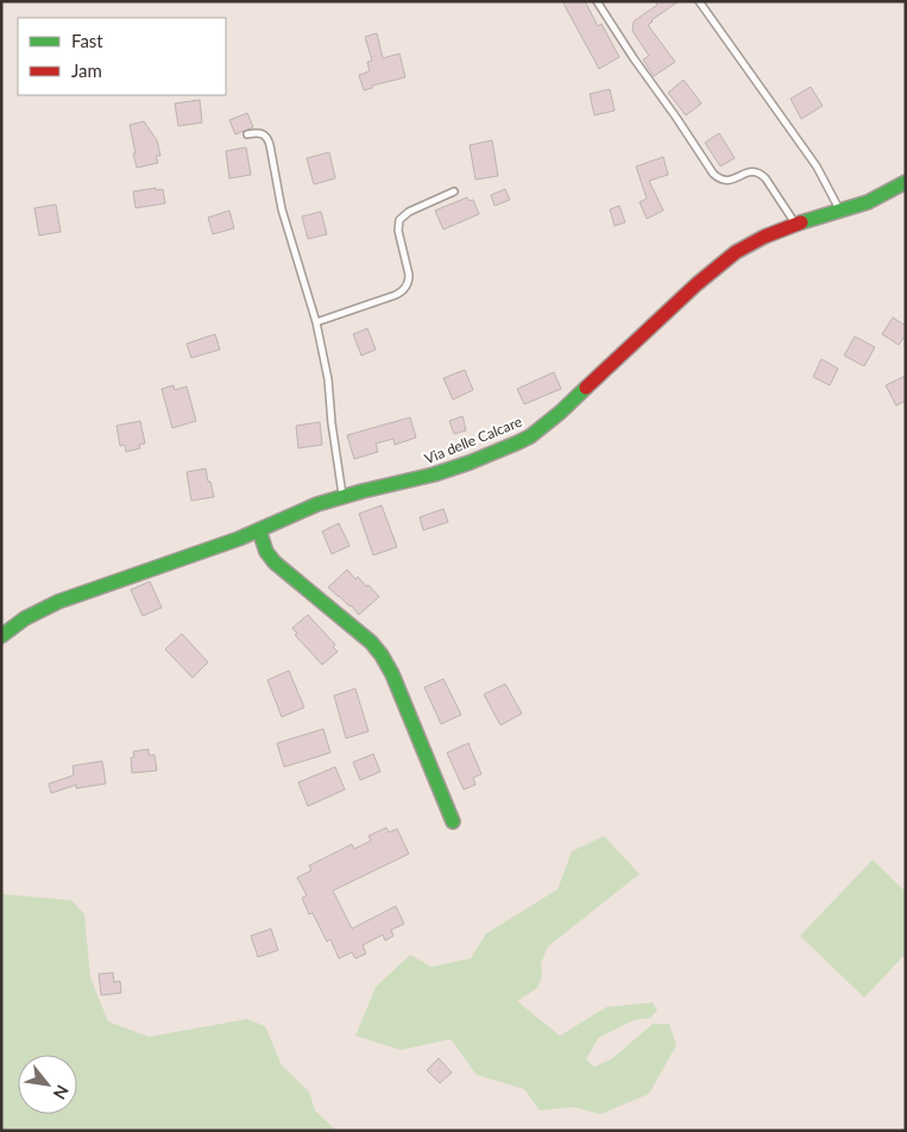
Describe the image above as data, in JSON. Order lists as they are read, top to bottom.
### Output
{
  "streets": {
    "street": ["Via delle Calcare"]
  },
  "legend": ["Fast", "Jam"],
  "north": "bottom right"
}
